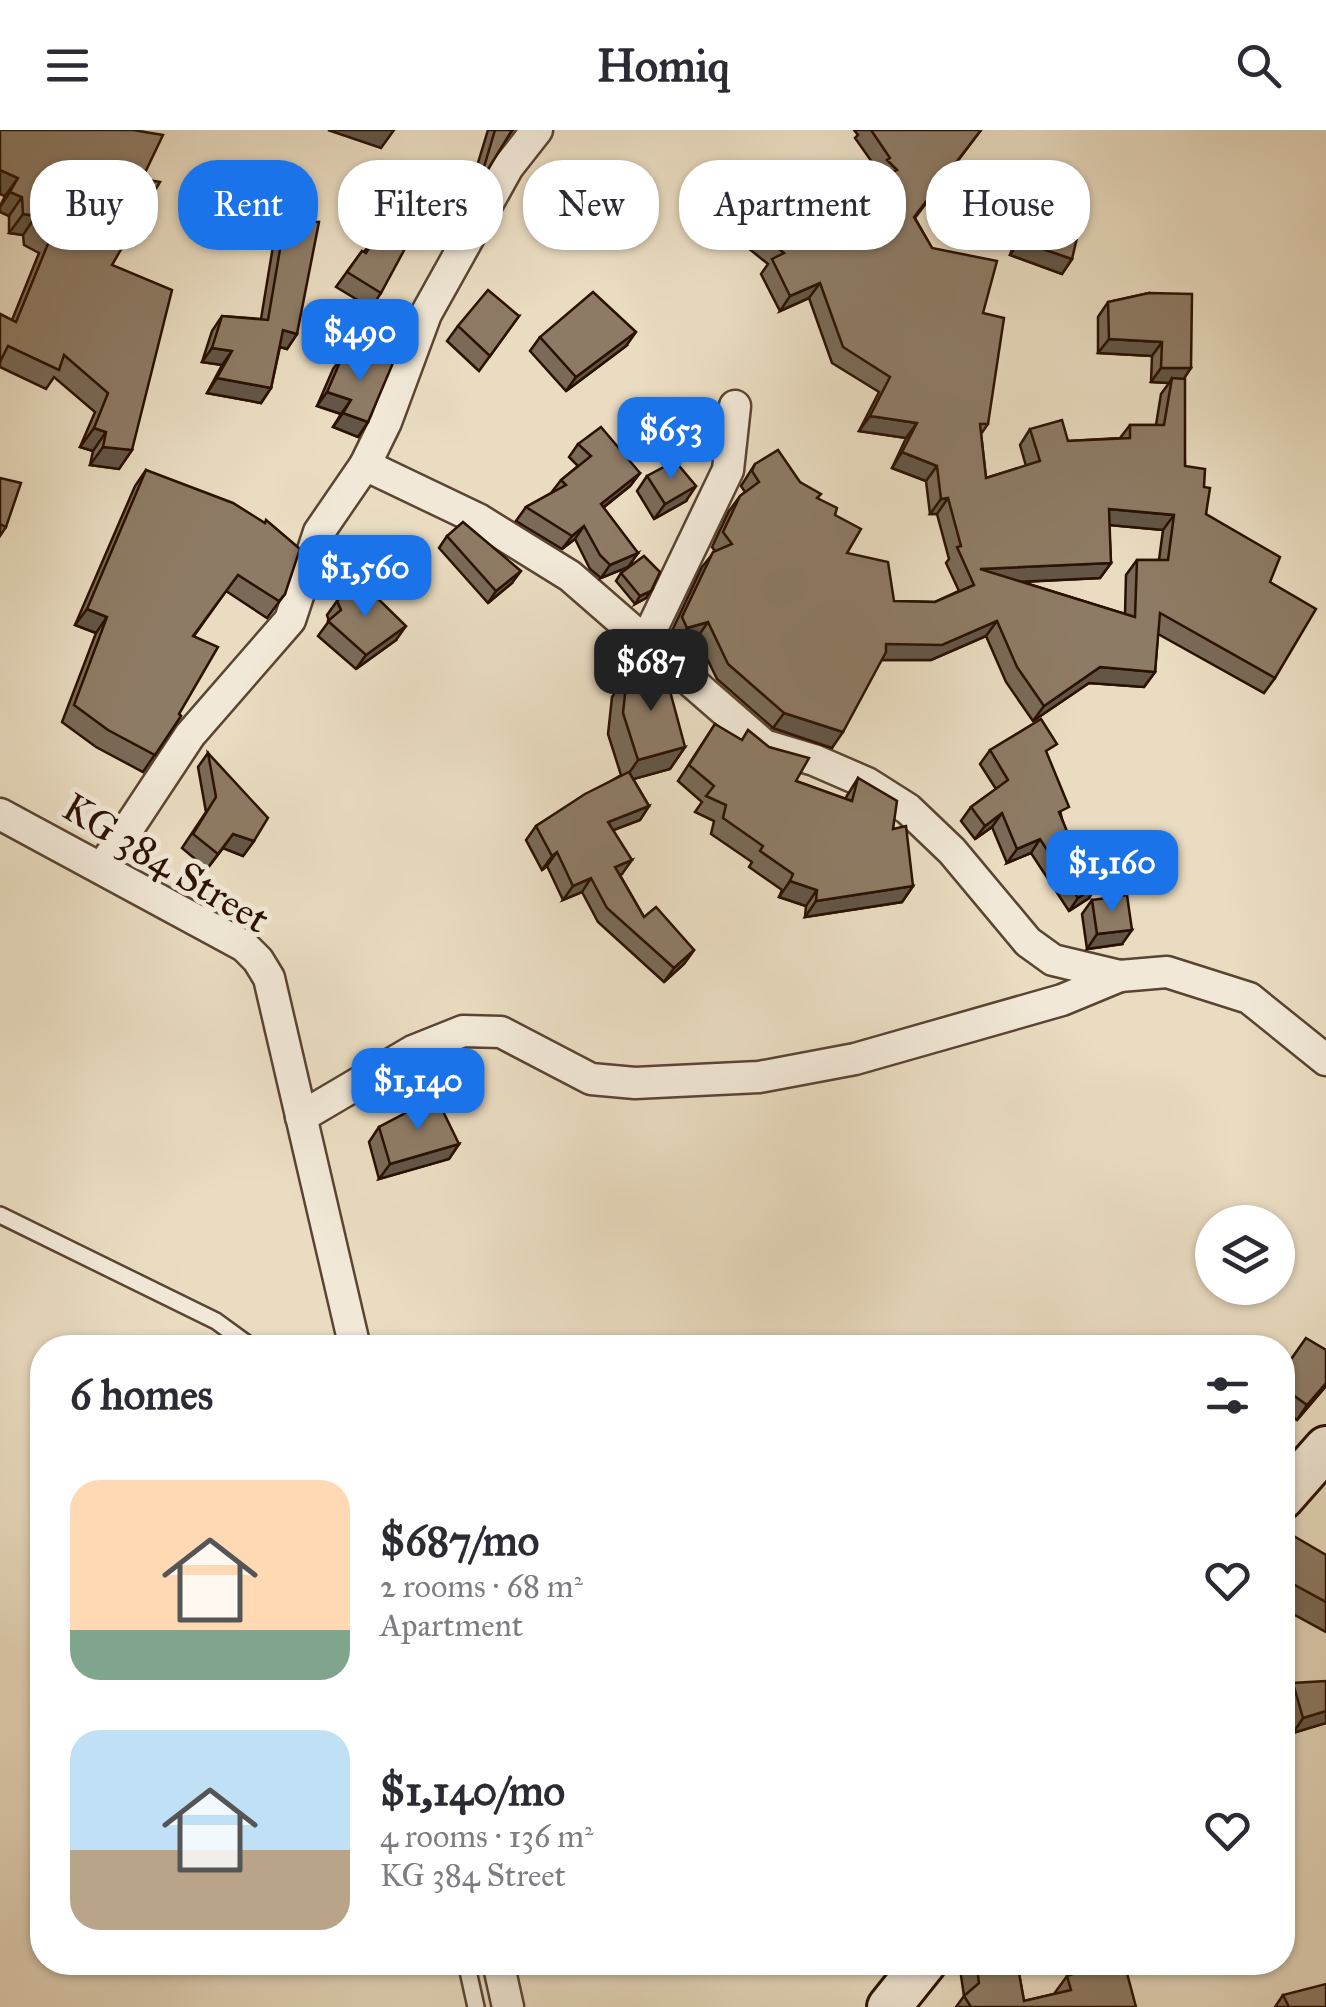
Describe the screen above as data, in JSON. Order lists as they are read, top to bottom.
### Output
{
  "streets": {
    "street": ["KG 384 Street"]
  },
  "page": {
    "header": "Homiq",
    "chip": [
      "Buy",
      "Rent",
      "Filters",
      "New",
      "Apartment",
      "House"
    ],
    "price": [
      "$490",
      "$653",
      "$1,560",
      "$687",
      "$1,160",
      "$1,140"
    ],
    "heading": "6 homes",
    "list": [
      {
        "name": "$687/mo",
        "note": "2 rooms · 68 m² · Apartment"
      },
      {
        "name": "$1,140/mo",
        "note": "4 rooms · 136 m² · KG 384 Street"
      }
    ]
  }
}
